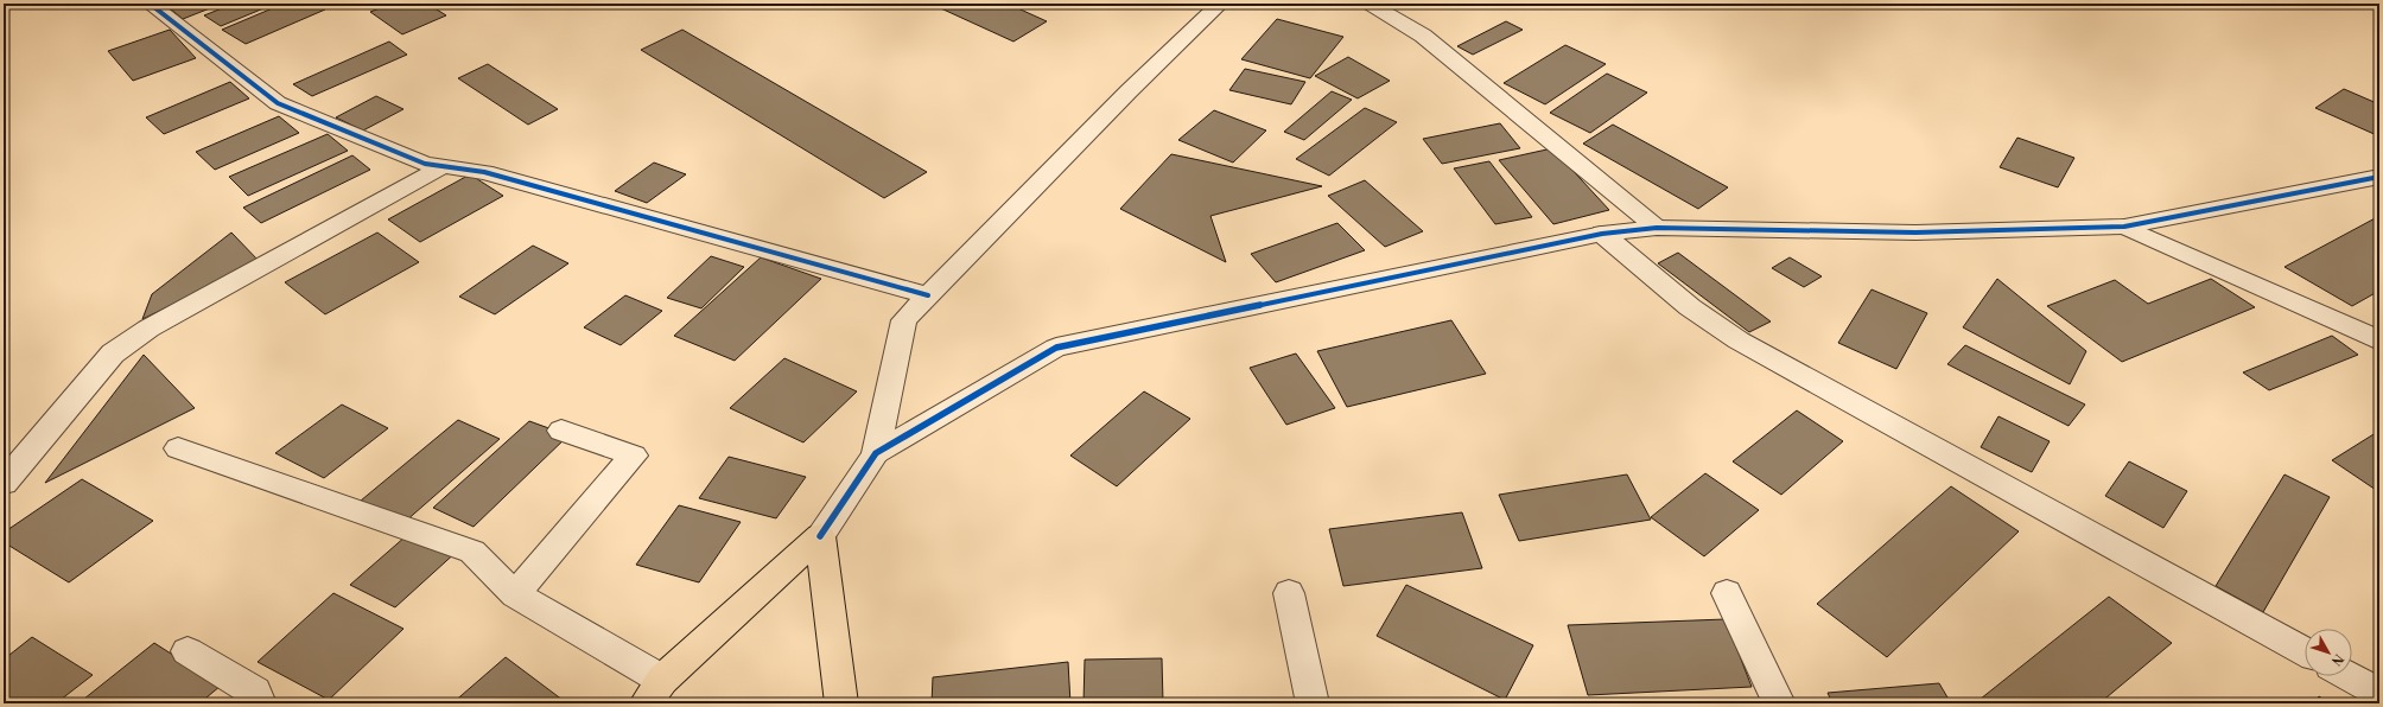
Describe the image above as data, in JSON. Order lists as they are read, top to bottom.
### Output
{
  "north": "bottom right"
}
